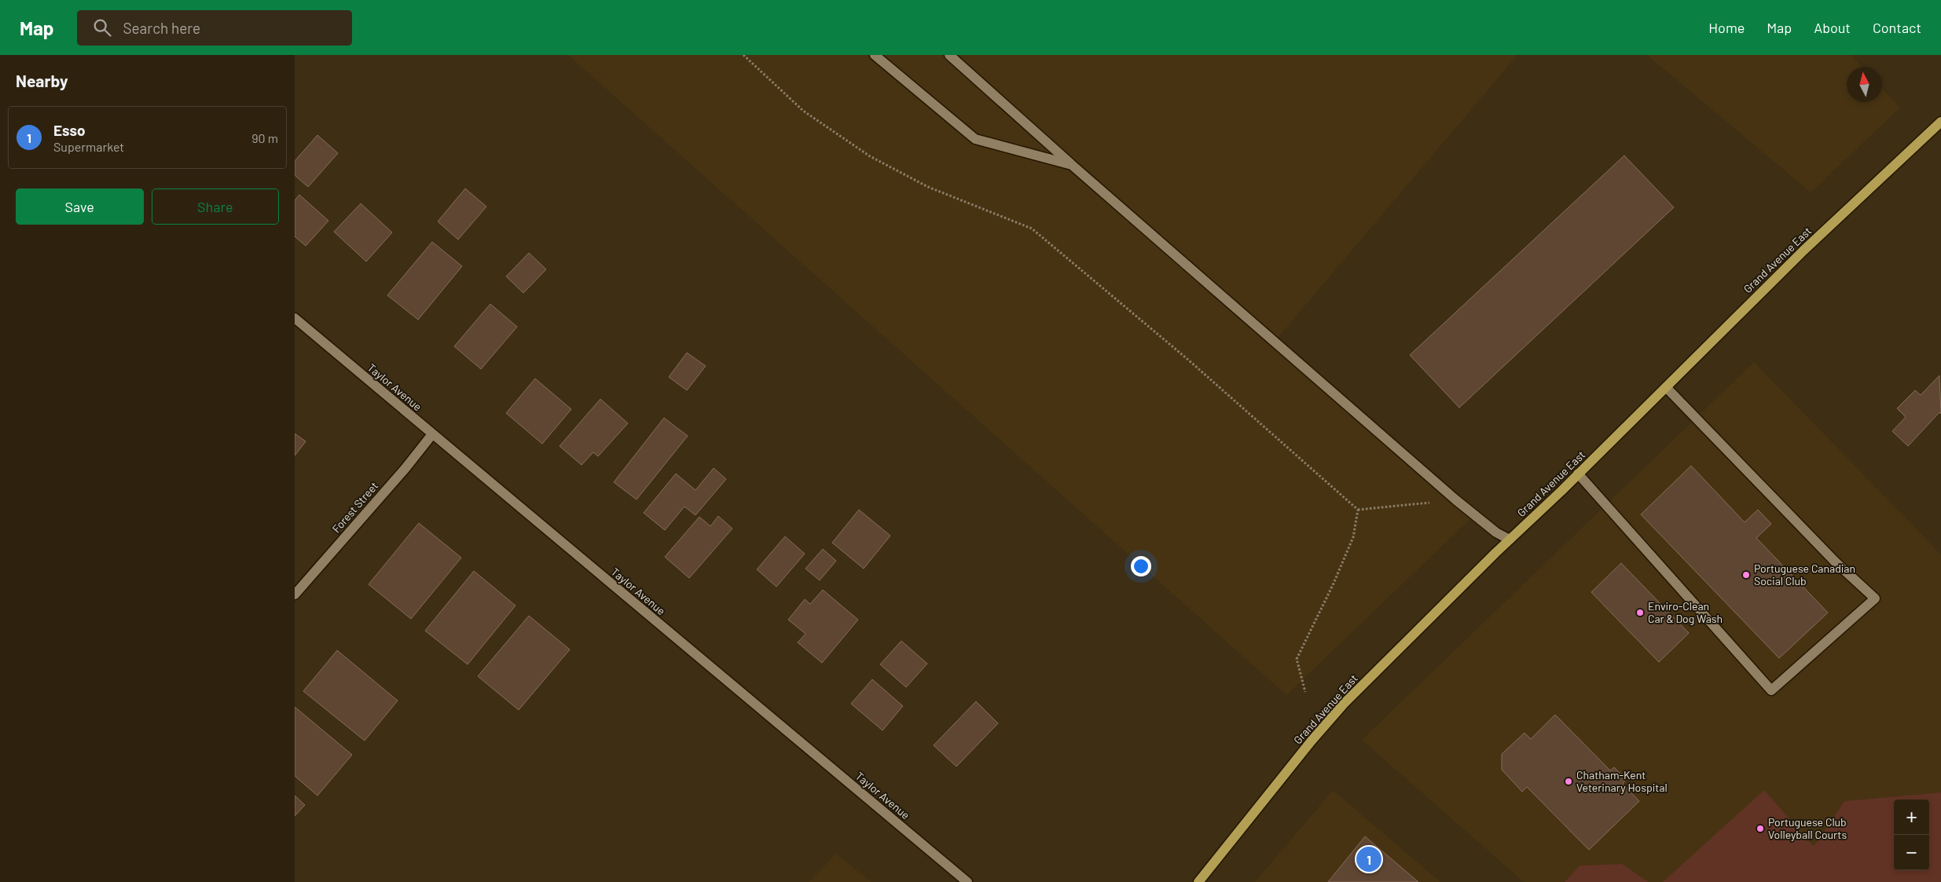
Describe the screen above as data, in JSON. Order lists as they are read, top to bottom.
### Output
{
  "streets": {
    "main road": ["Grand Avenue East"],
    "street": ["Taylor Avenue", "Forest Street"]
  },
  "crossings": [
    ["Taylor Avenue", "Forest Street"]
  ],
  "places": [
    "Portuguese Canadian Social Club",
    "Enviro-Clean Car & Dog Wash",
    "Chatham-Kent Veterinary Hospital",
    "Portuguese Club Volleyball Courts"
  ],
  "north": "top",
  "page": {
    "header": "Map",
    "search": "Search here",
    "nav": [
      "Home",
      "Map",
      "About",
      "Contact"
    ],
    "heading": "Nearby",
    "list": [
      {
        "mark": "1",
        "name": "Esso",
        "note": "Supermarket",
        "value": "90 m"
      }
    ],
    "buttons": ["Save", "Share"],
    "map_buttons": ["+", "−"],
    "pins": "1"
  }
}
